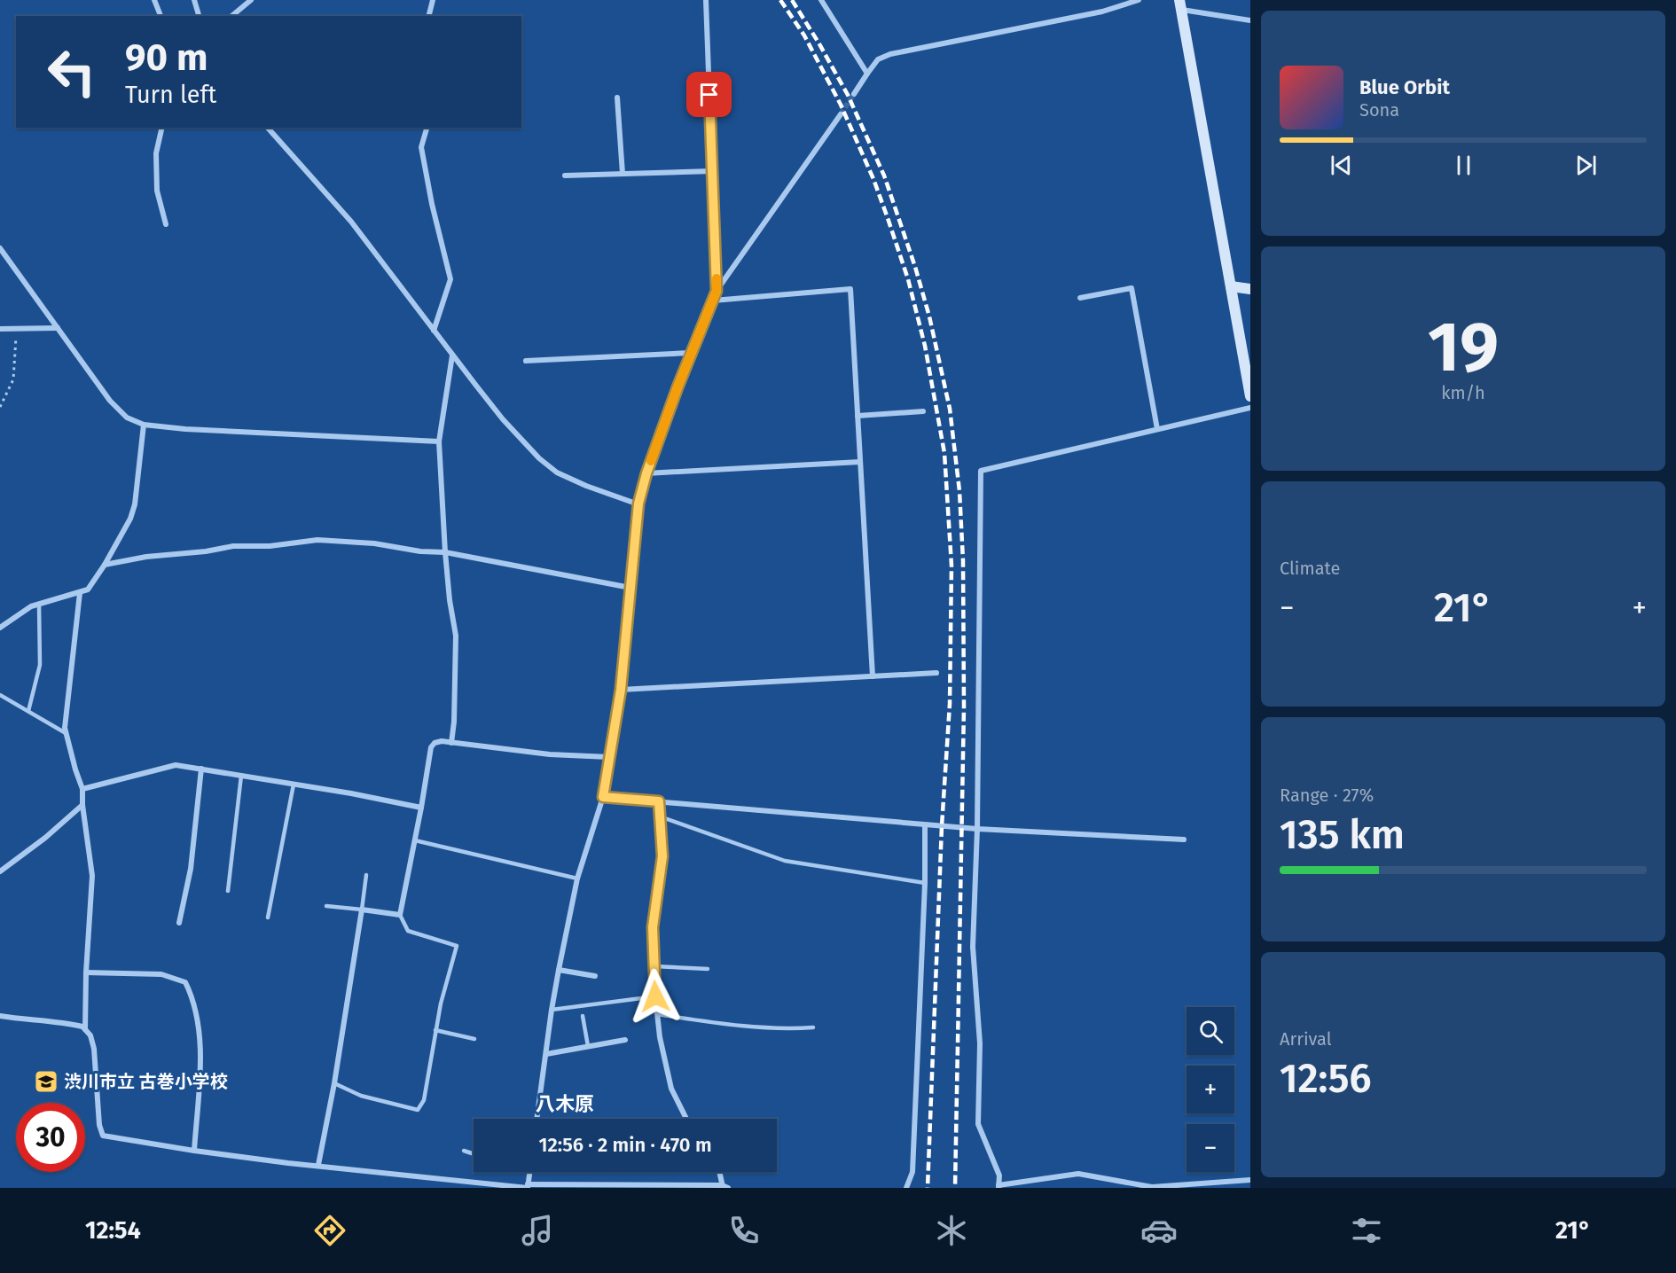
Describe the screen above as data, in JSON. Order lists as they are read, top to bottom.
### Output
{
  "districts": ["八木原"],
  "places": {
    "school or university": ["渋川市立 古巻小学校"]
  },
  "page": {
    "turn": ["90 m", "Turn left"],
    "song": ["Blue Orbit", "Sona"],
    "tile": [
      ["19", "km/h"],
      "Climate",
      ["Range · 27%", "135 km"],
      ["Arrival", "12:56"]
    ],
    "heat": ["−", "21°", "+"],
    "map_buttons": ["+", "−"],
    "limit": "30",
    "trip": "12:56 · 2 min · 470 m",
    "tabs": ["12:54", "21°"]
  }
}
